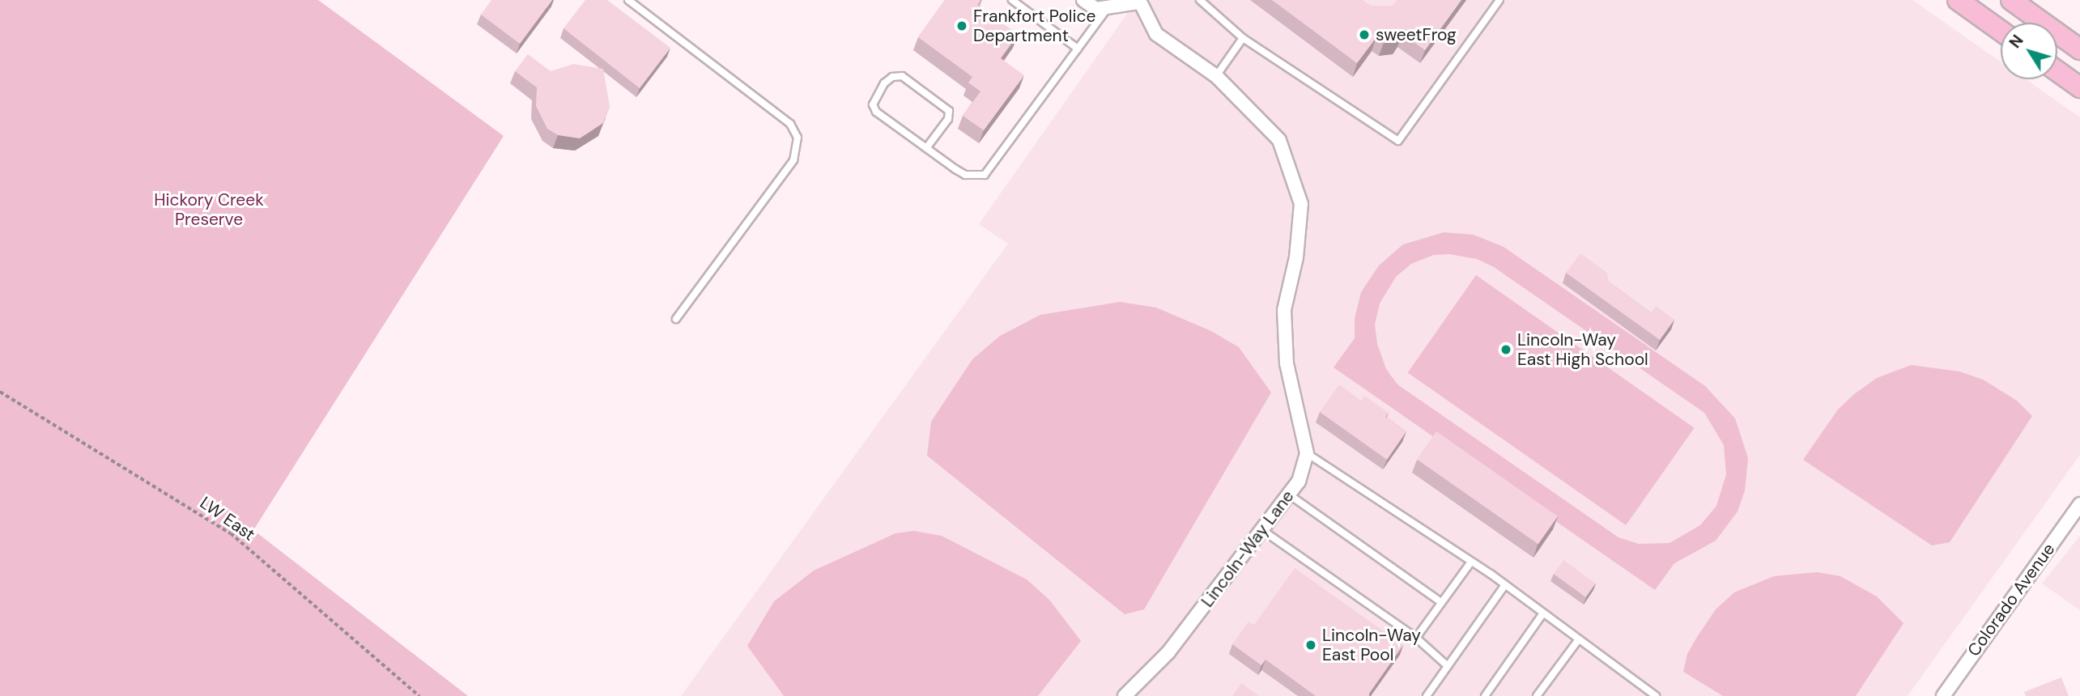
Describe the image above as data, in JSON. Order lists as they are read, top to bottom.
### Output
{
  "streets": {
    "street": ["Lincoln-Way Lane", "Colorado Avenue"],
    "path": ["LW East"]
  },
  "parks": ["Hickory Creek Preserve"],
  "places": [
    "Frankfort Police Department",
    "sweetFrog",
    "Lincoln-Way East High School",
    "Lincoln-Way East Pool"
  ],
  "north": "top left"
}
